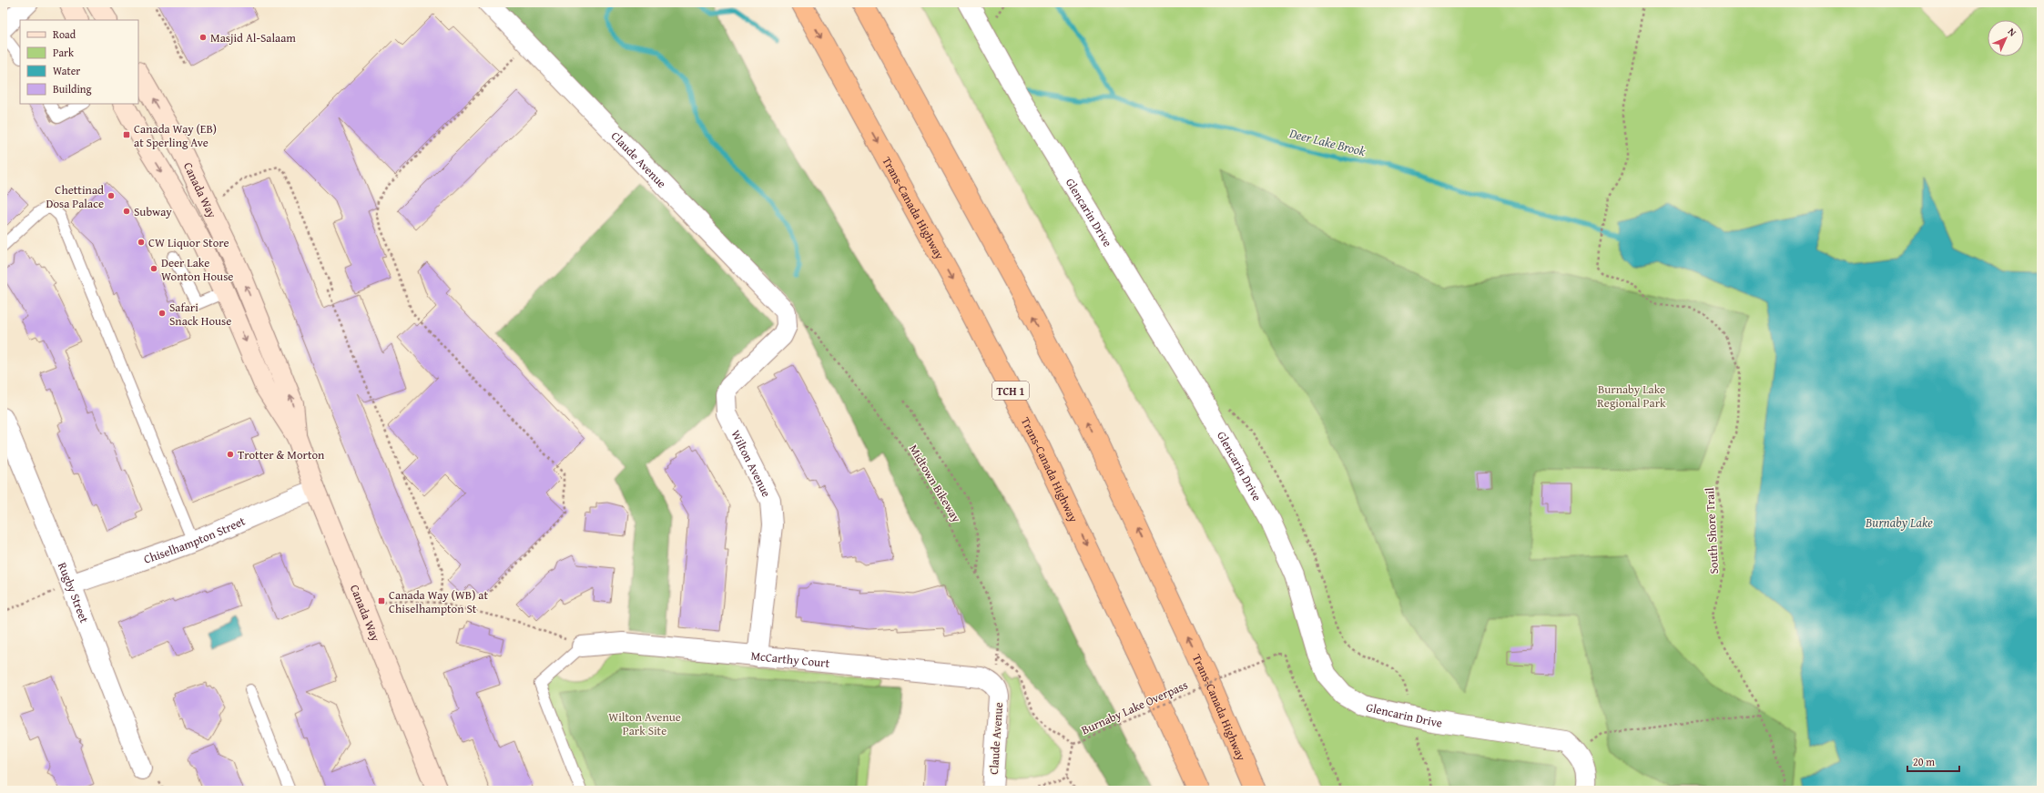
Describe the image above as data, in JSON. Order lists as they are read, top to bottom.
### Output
{
  "streets": {
    "highway": ["Trans-Canada Highway", "TCH 1"],
    "main road": ["Canada Way"],
    "street": [
      "Claude Avenue",
      "Glencarin Drive",
      "Wilton Avenue",
      "Chiselhampton Street",
      "Rugby Street",
      "McCarthy Court"
    ],
    "path": ["Midtown Bikeway", "South Shore Trail", "Burnaby Lake Overpass"]
  },
  "crossings": [
    ["Claude Avenue", "Wilton Avenue"],
    ["Claude Avenue", "Midtown Bikeway"],
    ["Claude Avenue", "McCarthy Court"],
    ["Canada Way", "Chiselhampton Street"],
    ["Wilton Avenue", "Midtown Bikeway"],
    ["Wilton Avenue", "McCarthy Court"],
    ["Midtown Bikeway", "McCarthy Court"],
    ["Chiselhampton Street", "Rugby Street"]
  ],
  "water": ["Deer Lake Brook", "Burnaby Lake"],
  "parks": ["Burnaby Lake Regional Park", "Wilton Avenue Park Site"],
  "places": {
    "other": [
      "Masjid Al-Salaam",
      "Chettinad Dosa Palace",
      "Subway",
      "CW Liquor Store",
      "Deer Lake Wonton House",
      "Safari Snack House",
      "Trotter & Morton"
    ],
    "transit": ["Canada Way (EB) at Sperling Ave", "Canada Way (WB) at Chiselhampton St"]
  },
  "legend": [
    "Road",
    "Park",
    "Water",
    "Building"
  ],
  "scale_bar": "20 m",
  "north": "top right"
}
